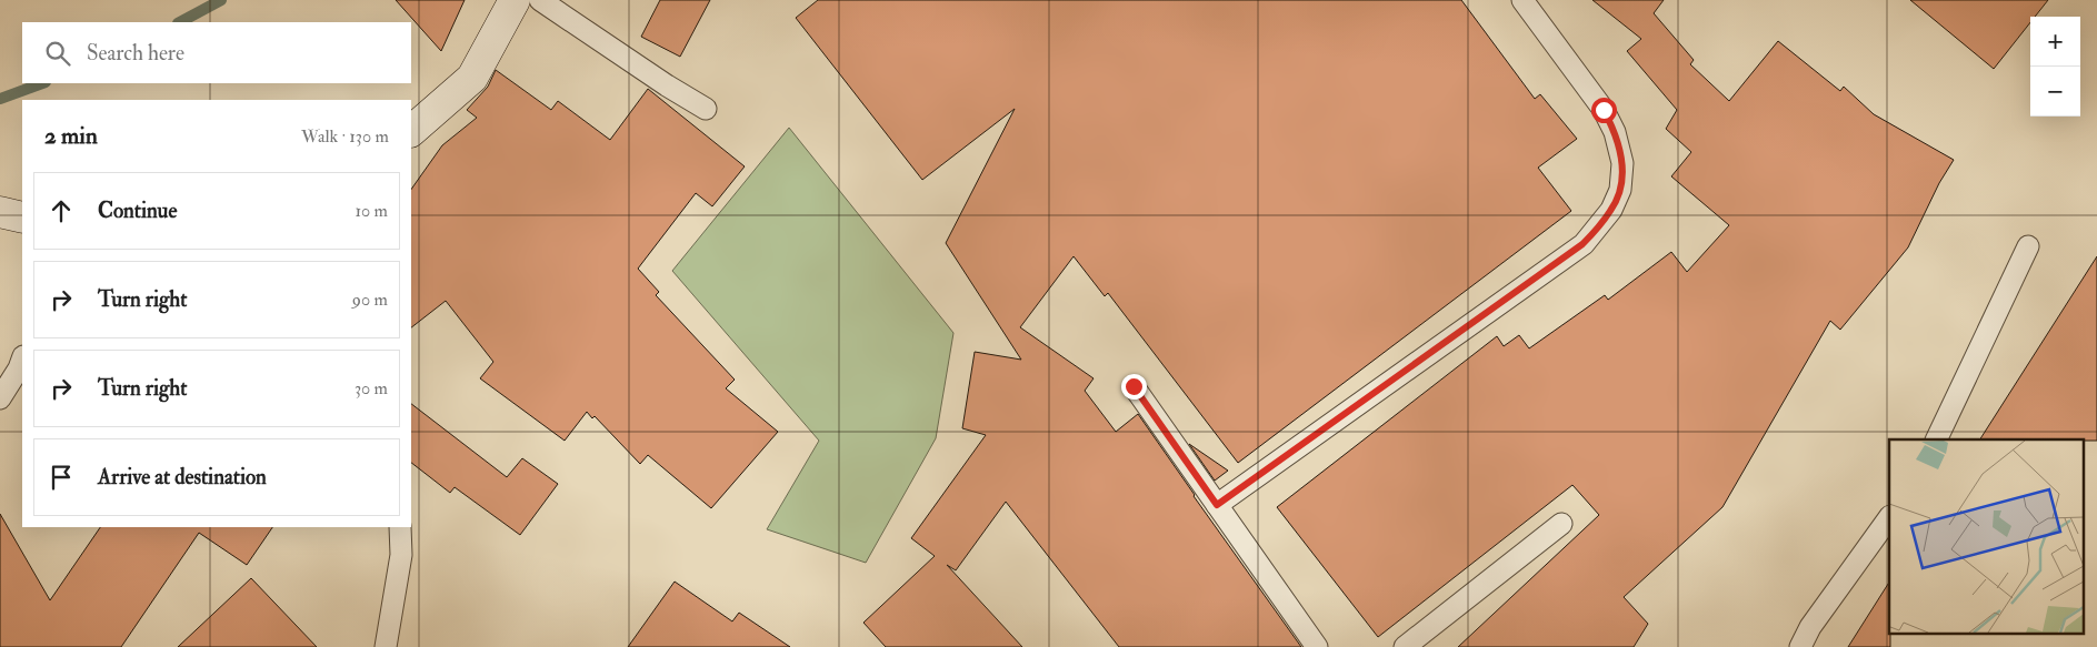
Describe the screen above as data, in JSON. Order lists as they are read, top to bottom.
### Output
{
  "page": {
    "map_buttons": ["+", "−"],
    "search": "Search here",
    "heading": ["2 min", "Walk · 130 m"],
    "list": [
      ["Continue", "10 m"],
      ["Turn right", "90 m"],
      ["Turn right", "30 m"],
      "Arrive at destination"
    ]
  }
}
